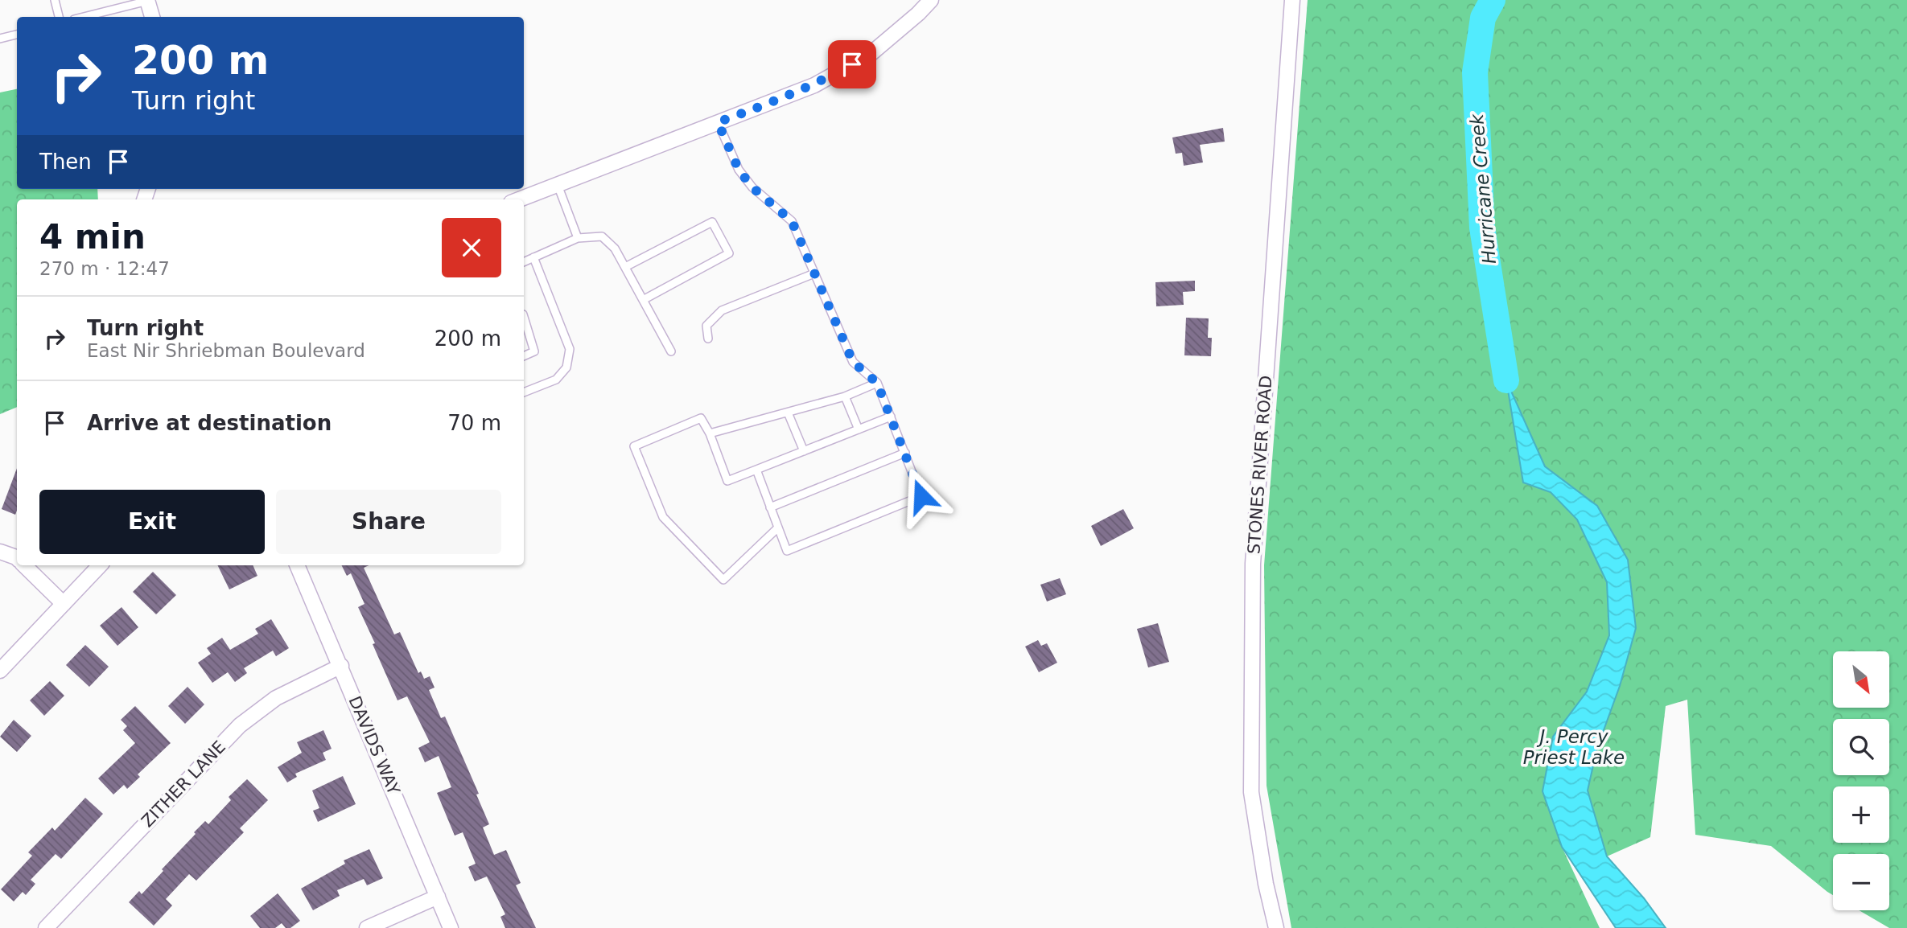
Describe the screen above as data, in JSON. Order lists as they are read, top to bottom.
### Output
{
  "streets": {
    "street": ["STONES RIVER ROAD", "DAVIDS WAY", "ZITHER LANE"]
  },
  "crossings": [
    ["DAVIDS WAY", "ZITHER LANE"]
  ],
  "water": ["Hurricane Creek", "J. Percy Priest Lake"],
  "north": "bottom right",
  "page": {
    "turn": ["200 m", "Turn right"],
    "then": "Then",
    "heading": ["4 min", "270 m · 12:47"],
    "list": [
      {
        "name": "Turn right",
        "note": "East Nir Shriebman Boulevard",
        "value": "200 m"
      },
      {
        "name": "Arrive at destination",
        "value": "70 m"
      }
    ],
    "buttons": ["Exit", "Share"],
    "map_buttons": ["+", "−"]
  }
}
